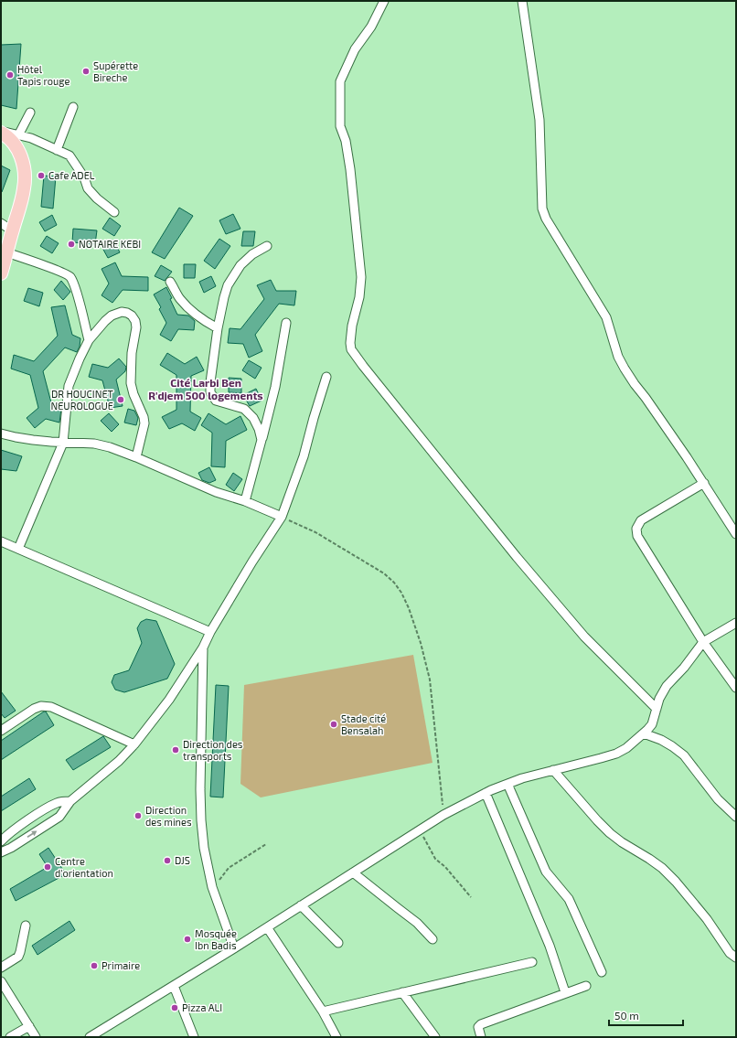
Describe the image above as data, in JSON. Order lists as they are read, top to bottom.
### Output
{
  "districts": ["Cité Larbi Ben R'djem 500 logements"],
  "places": [
    "Supérette Bireche",
    "Hôtel Tapis rouge",
    "Cafe ADEL",
    "NOTAIRE KEBI",
    "DR HOUCINET NEUROLOGUE",
    "Stade cité Bensalah",
    "Direction des transports",
    "Direction des mines",
    "DJS",
    "Centre d'orientation",
    "Mosquée Ibn Badis",
    "Primaire",
    "Pizza ALI"
  ],
  "scale_bar": "50 m"
}
